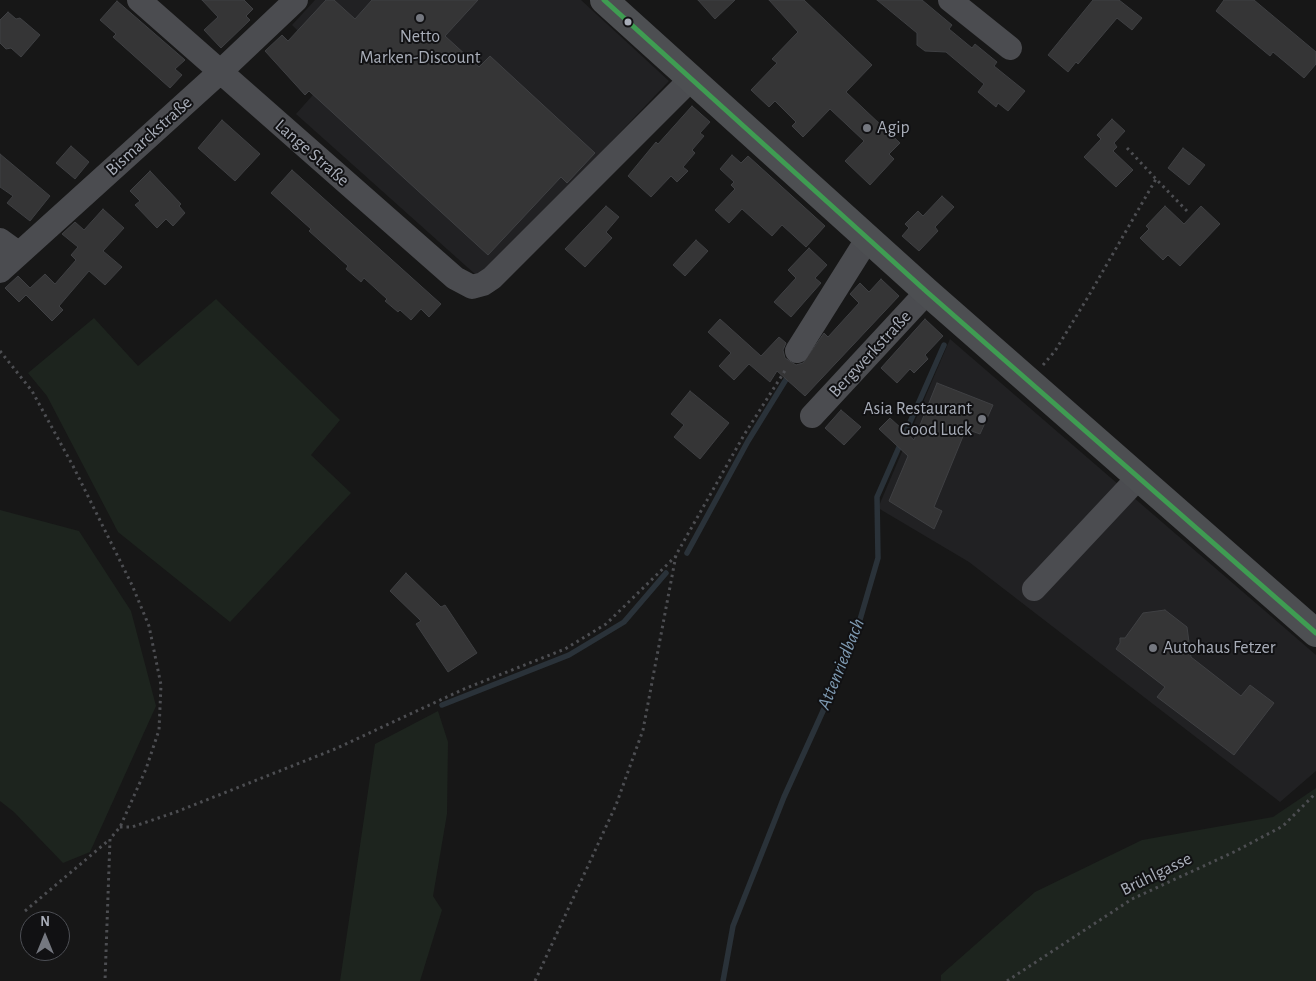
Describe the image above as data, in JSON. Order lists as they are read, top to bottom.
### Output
{
  "streets": {
    "street": ["Bismarckstraße", "Lange Straße", "Bergwerkstraße"],
    "path": ["Brühlgasse"]
  },
  "crossings": [
    ["Bismarckstraße", "Lange Straße"]
  ],
  "water": ["Attenriedbach"],
  "places": [
    "Netto Marken-Discount",
    "Agip",
    "Asia Restaurant Good Luck",
    "Autohaus Fetzer"
  ],
  "north": "top"
}
